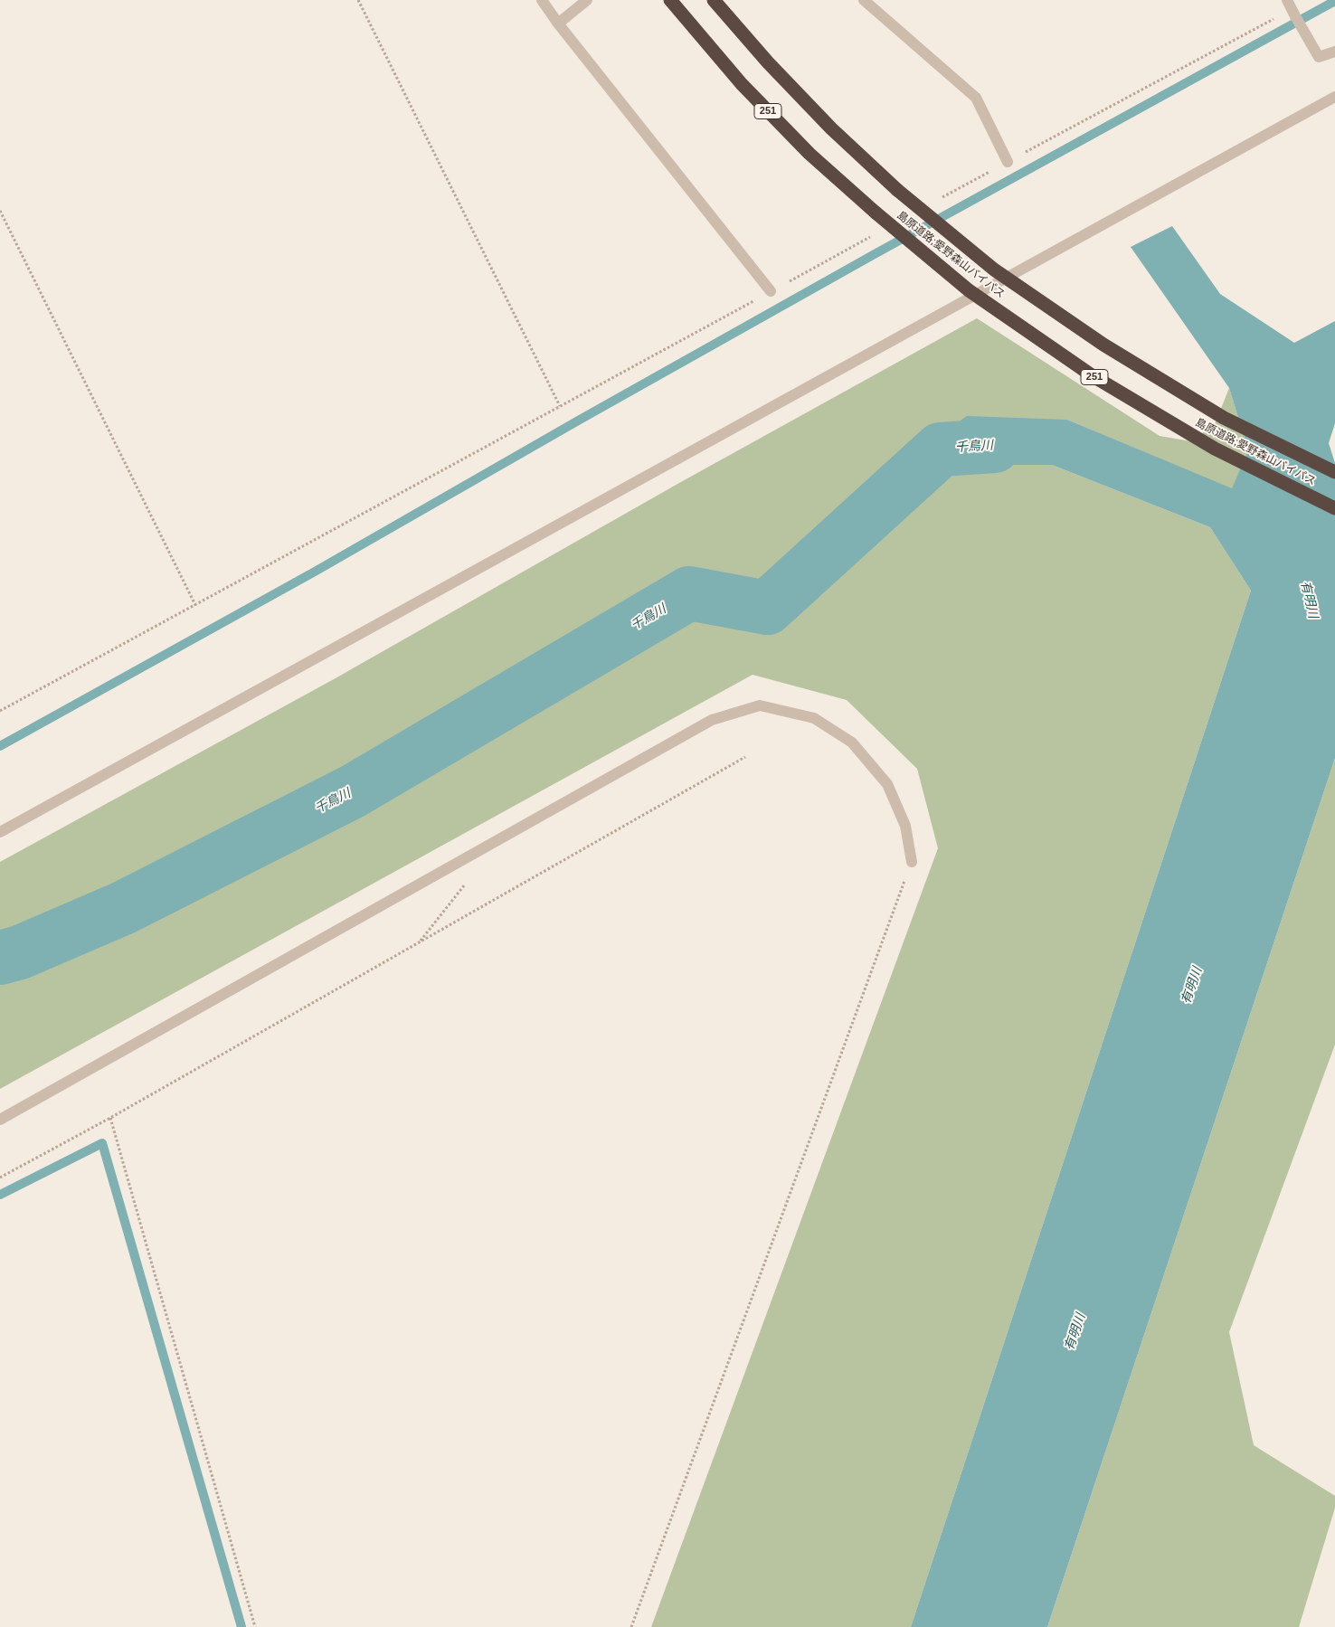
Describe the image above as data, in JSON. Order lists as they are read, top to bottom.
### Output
{
  "streets": {
    "highway": ["251", "島原道路;愛野森山バイパス"]
  },
  "water": ["千鳥川", "有明川"]
}
